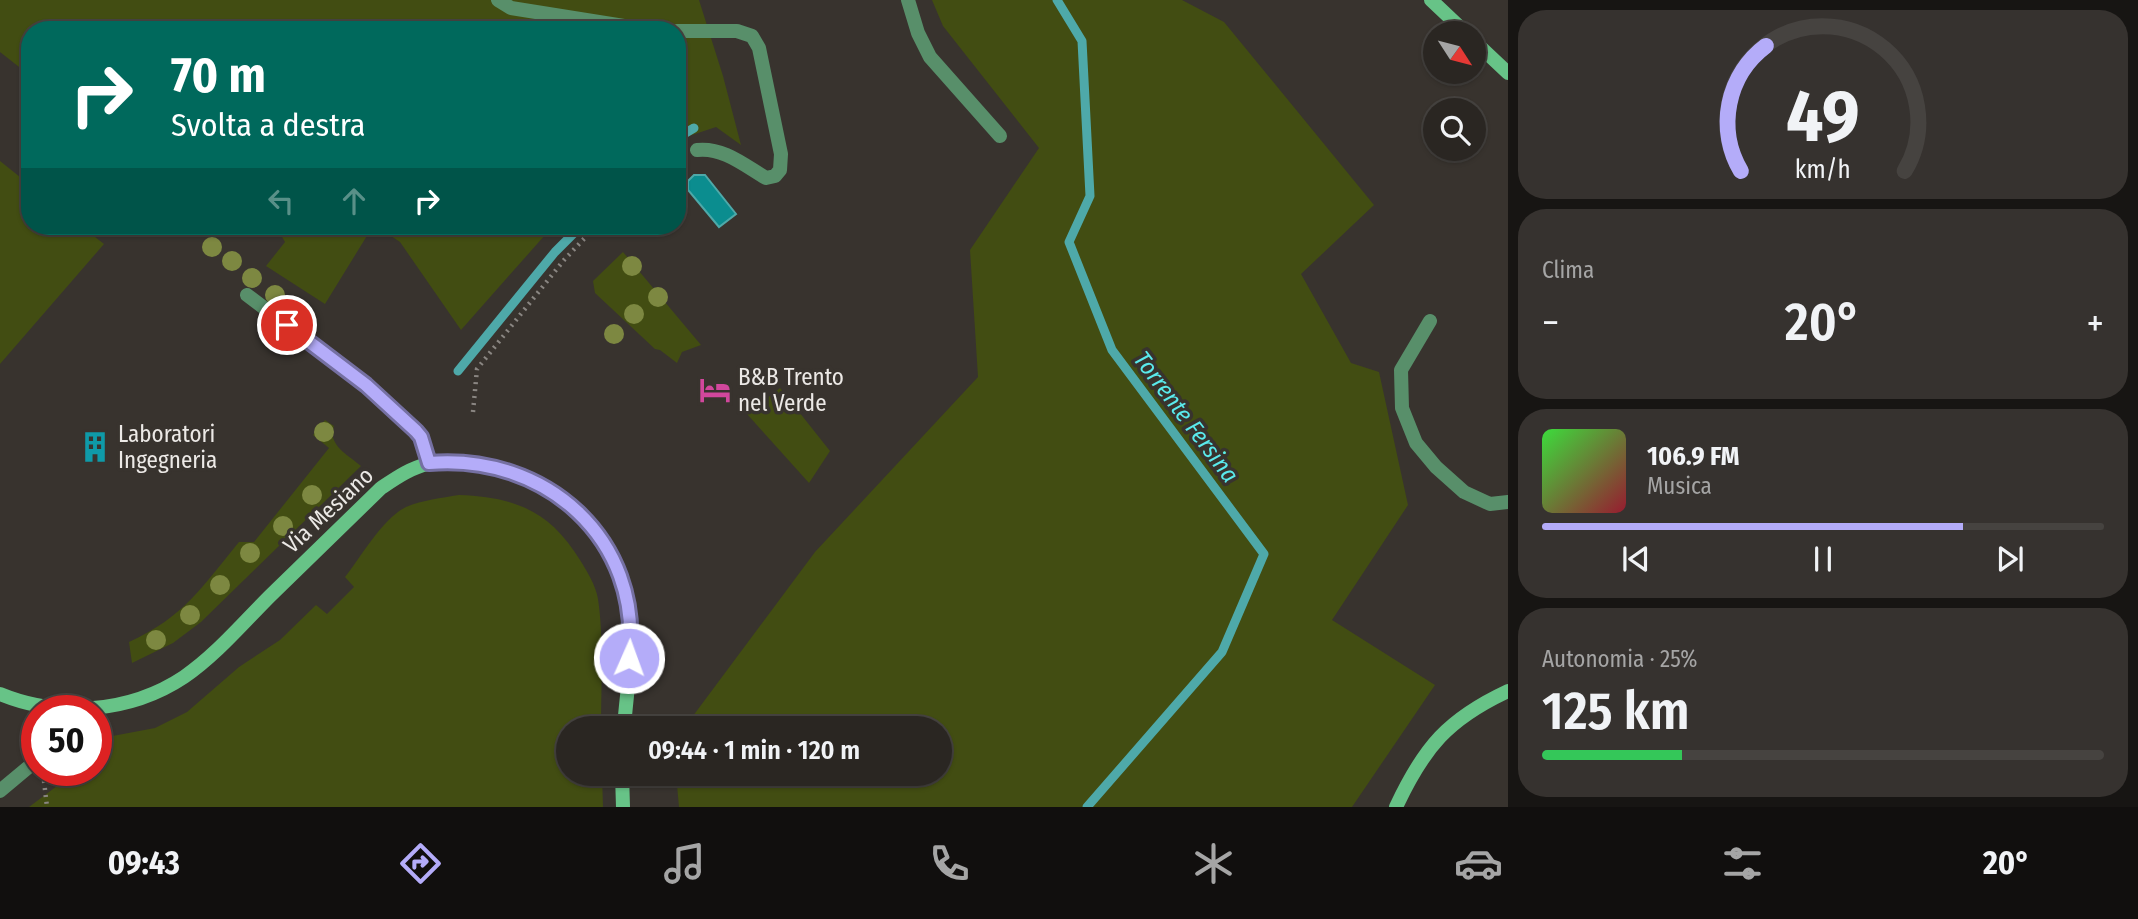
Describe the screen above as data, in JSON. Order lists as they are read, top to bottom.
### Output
{
  "streets": {
    "main road": ["Via Mesiano"]
  },
  "water": ["Torrente Fersina"],
  "places": {
    "hotel": ["B&B Trento nel Verde"],
    "building": ["Laboratori Ingegneria"]
  },
  "north": "bottom right",
  "page": {
    "turn": ["70 m", "Svolta a destra"],
    "tile": [
      "Clima",
      ["Autonomia · 25%", "125 km"]
    ],
    "heat": ["−", "20°", "+"],
    "song": ["106.9 FM", "Musica"],
    "limit": "50",
    "trip": "09:44 · 1 min · 120 m",
    "tabs": ["09:43", "20°"],
    "gauge": ["49", "km/h"]
  }
}
